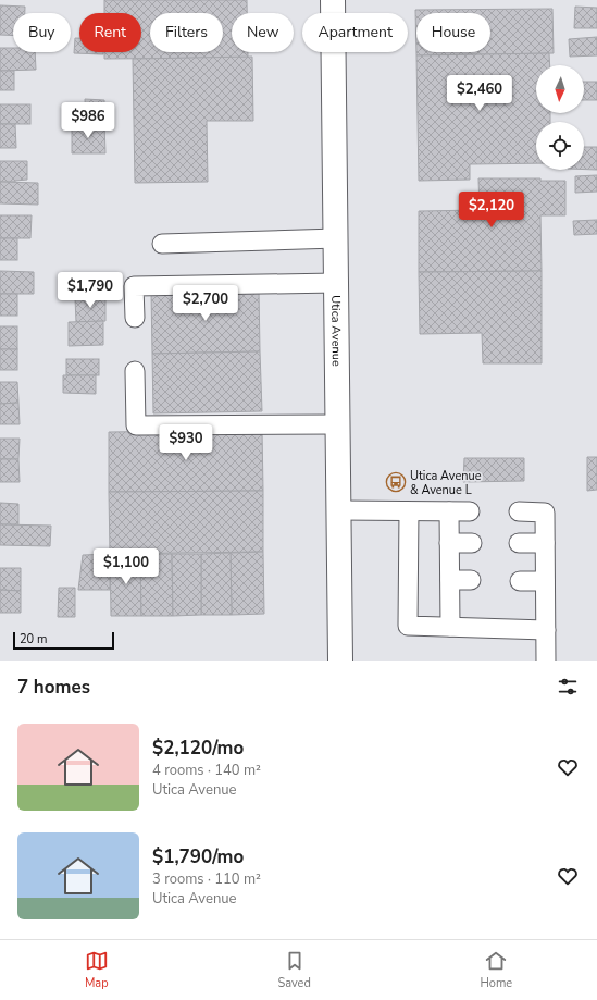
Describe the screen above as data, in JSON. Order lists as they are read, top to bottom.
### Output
{
  "streets": {
    "main road": ["Utica Avenue"]
  },
  "places": {
    "bus stop": ["Utica Avenue & Avenue L"]
  },
  "scale_bar": "20 m",
  "north": "bottom",
  "page": {
    "chip": [
      "Buy",
      "Rent",
      "Filters",
      "New",
      "Apartment",
      "House"
    ],
    "price": [
      "$2,460",
      "$986",
      "$2,120",
      "$1,790",
      "$2,700",
      "$930",
      "$1,100"
    ],
    "scale": "20 m",
    "heading": "7 homes",
    "list": [
      {
        "name": "$2,120/mo",
        "note": "4 rooms · 140 m² · Utica Avenue"
      },
      {
        "name": "$1,790/mo",
        "note": "3 rooms · 110 m² · Utica Avenue"
      }
    ],
    "tabs": ["Map", "Saved", "Home"]
  }
}
